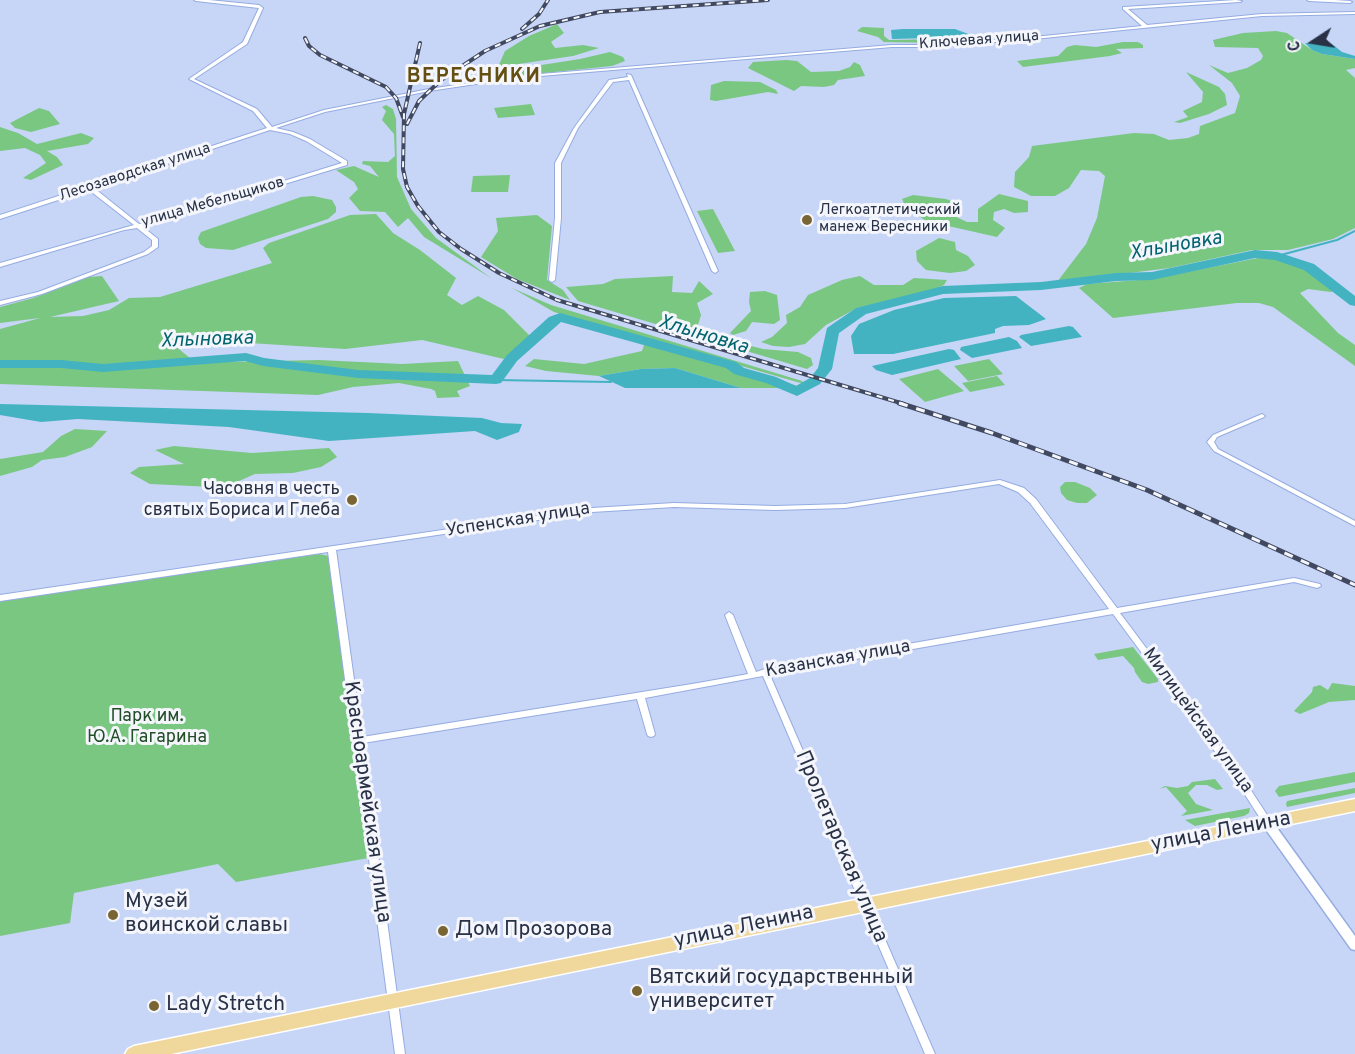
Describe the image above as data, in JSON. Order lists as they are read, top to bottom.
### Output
{
  "streets": {
    "main road": ["улица Ленина"],
    "street": [
      "Ключевая улица",
      "Лесозаводская улица",
      "улица Мебельщиков",
      "Успенская улица",
      "Казанская улица",
      "Милицейская улица",
      "Красноармейская улица",
      "Пролетарская улица"
    ]
  },
  "crossings": [
    ["Ключевая улица", "Лесозаводская улица"],
    ["Лесозаводская улица", "улица Мебельщиков"],
    ["Успенская улица", "Милицейская улица"],
    ["Успенская улица", "Красноармейская улица"],
    ["Казанская улица", "Милицейская улица"],
    ["Казанская улица", "Красноармейская улица"],
    ["Казанская улица", "Пролетарская улица"],
    ["Милицейская улица", "улица Ленина"],
    ["Красноармейская улица", "улица Ленина"],
    ["улица Ленина", "Пролетарская улица"]
  ],
  "districts": ["ВЕРЕСНИКИ"],
  "water": ["Хлыновка"],
  "parks": ["Парк им. Ю.А. Гагарина"],
  "places": [
    "Легкоатлетический манеж Вересники",
    "Часовня в честь святых Бориса и Глеба",
    "Музей воинской славы",
    "Дом Прозорова",
    "Вятский государственный университет",
    "Lady Stretch"
  ],
  "north": "left"
}
